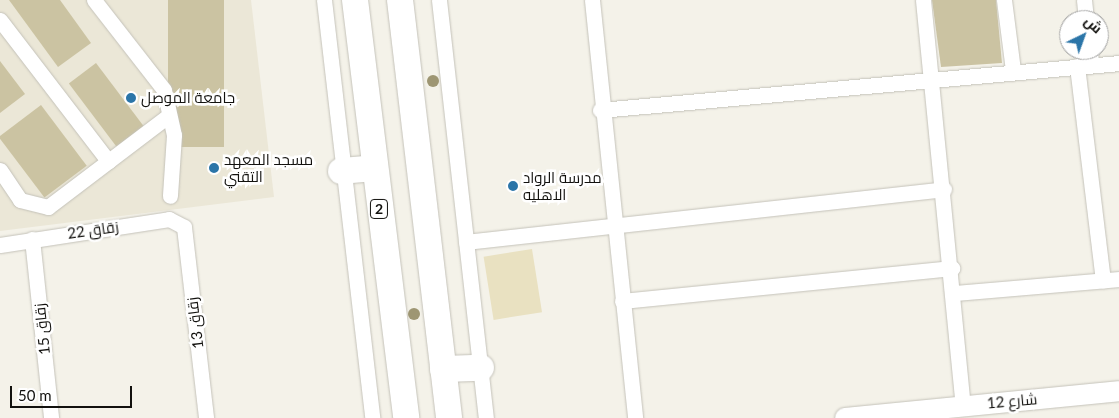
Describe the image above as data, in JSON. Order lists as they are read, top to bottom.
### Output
{
  "streets": {
    "highway": ["2"],
    "street": [
      "زقاق 22",
      "زقاق 13",
      "زقاق 15",
      "شارع 12"
    ]
  },
  "crossings": [
    ["زقاق 22", "زقاق 13"],
    ["زقاق 22", "زقاق 15"]
  ],
  "places": ["جامعة الموصل", "مسجد المعهد التقني", "مدرسة الرواد الاهليه"],
  "scale_bar": "50 m",
  "north": "top right"
}
